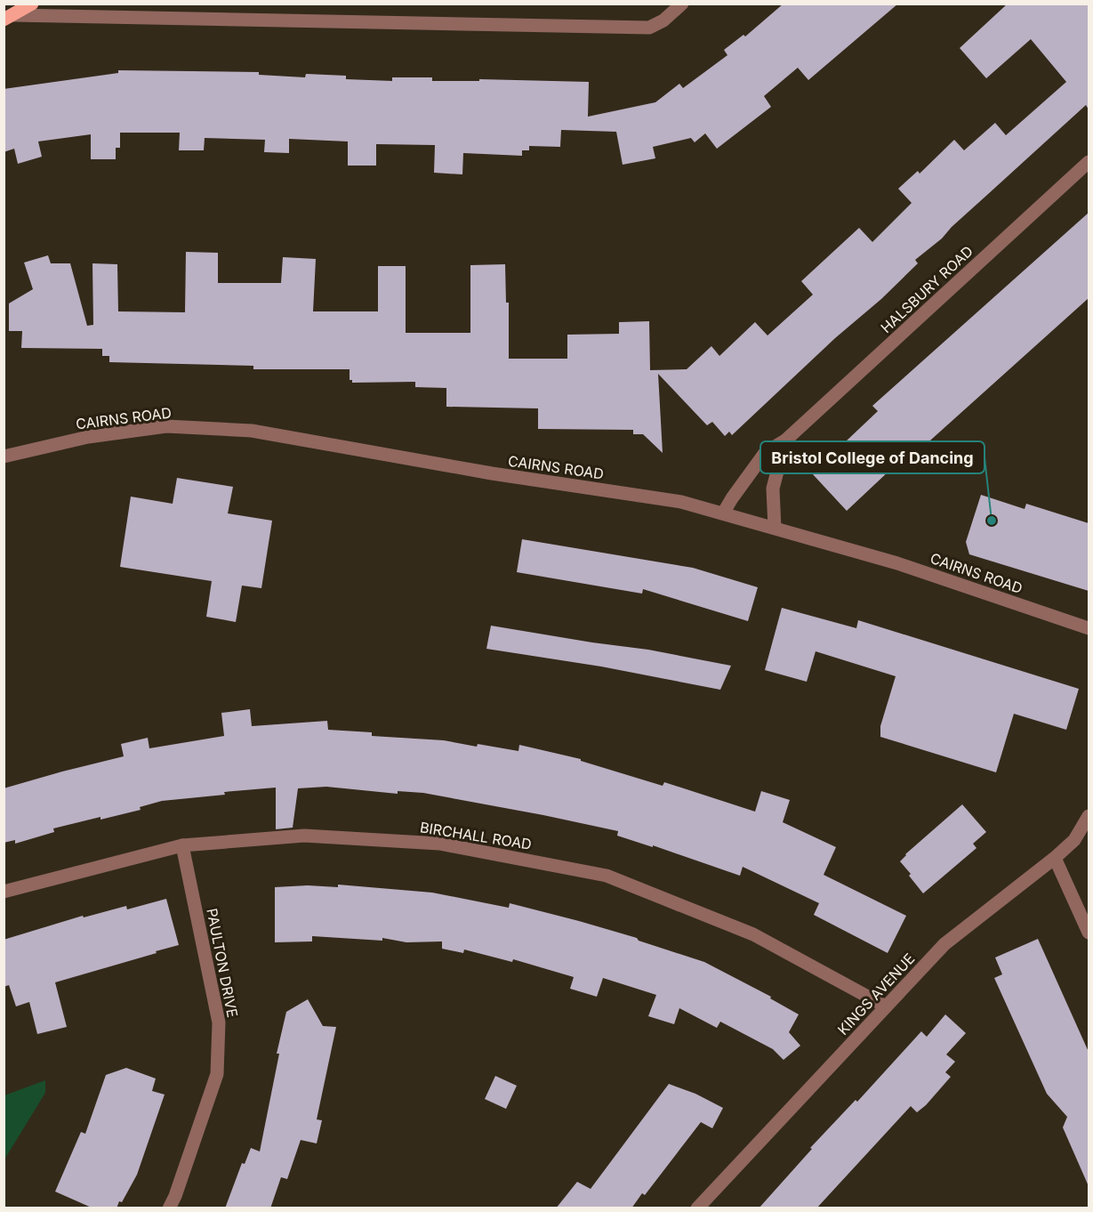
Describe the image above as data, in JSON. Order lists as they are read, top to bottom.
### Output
{
  "streets": {
    "street": [
      "HALSBURY ROAD",
      "CAIRNS ROAD",
      "BIRCHALL ROAD",
      "PAULTON DRIVE",
      "KINGS AVENUE"
    ]
  },
  "crossings": [
    ["HALSBURY ROAD", "CAIRNS ROAD"],
    ["BIRCHALL ROAD", "PAULTON DRIVE"],
    ["BIRCHALL ROAD", "KINGS AVENUE"]
  ],
  "places": ["Bristol College of Dancing"]
}
